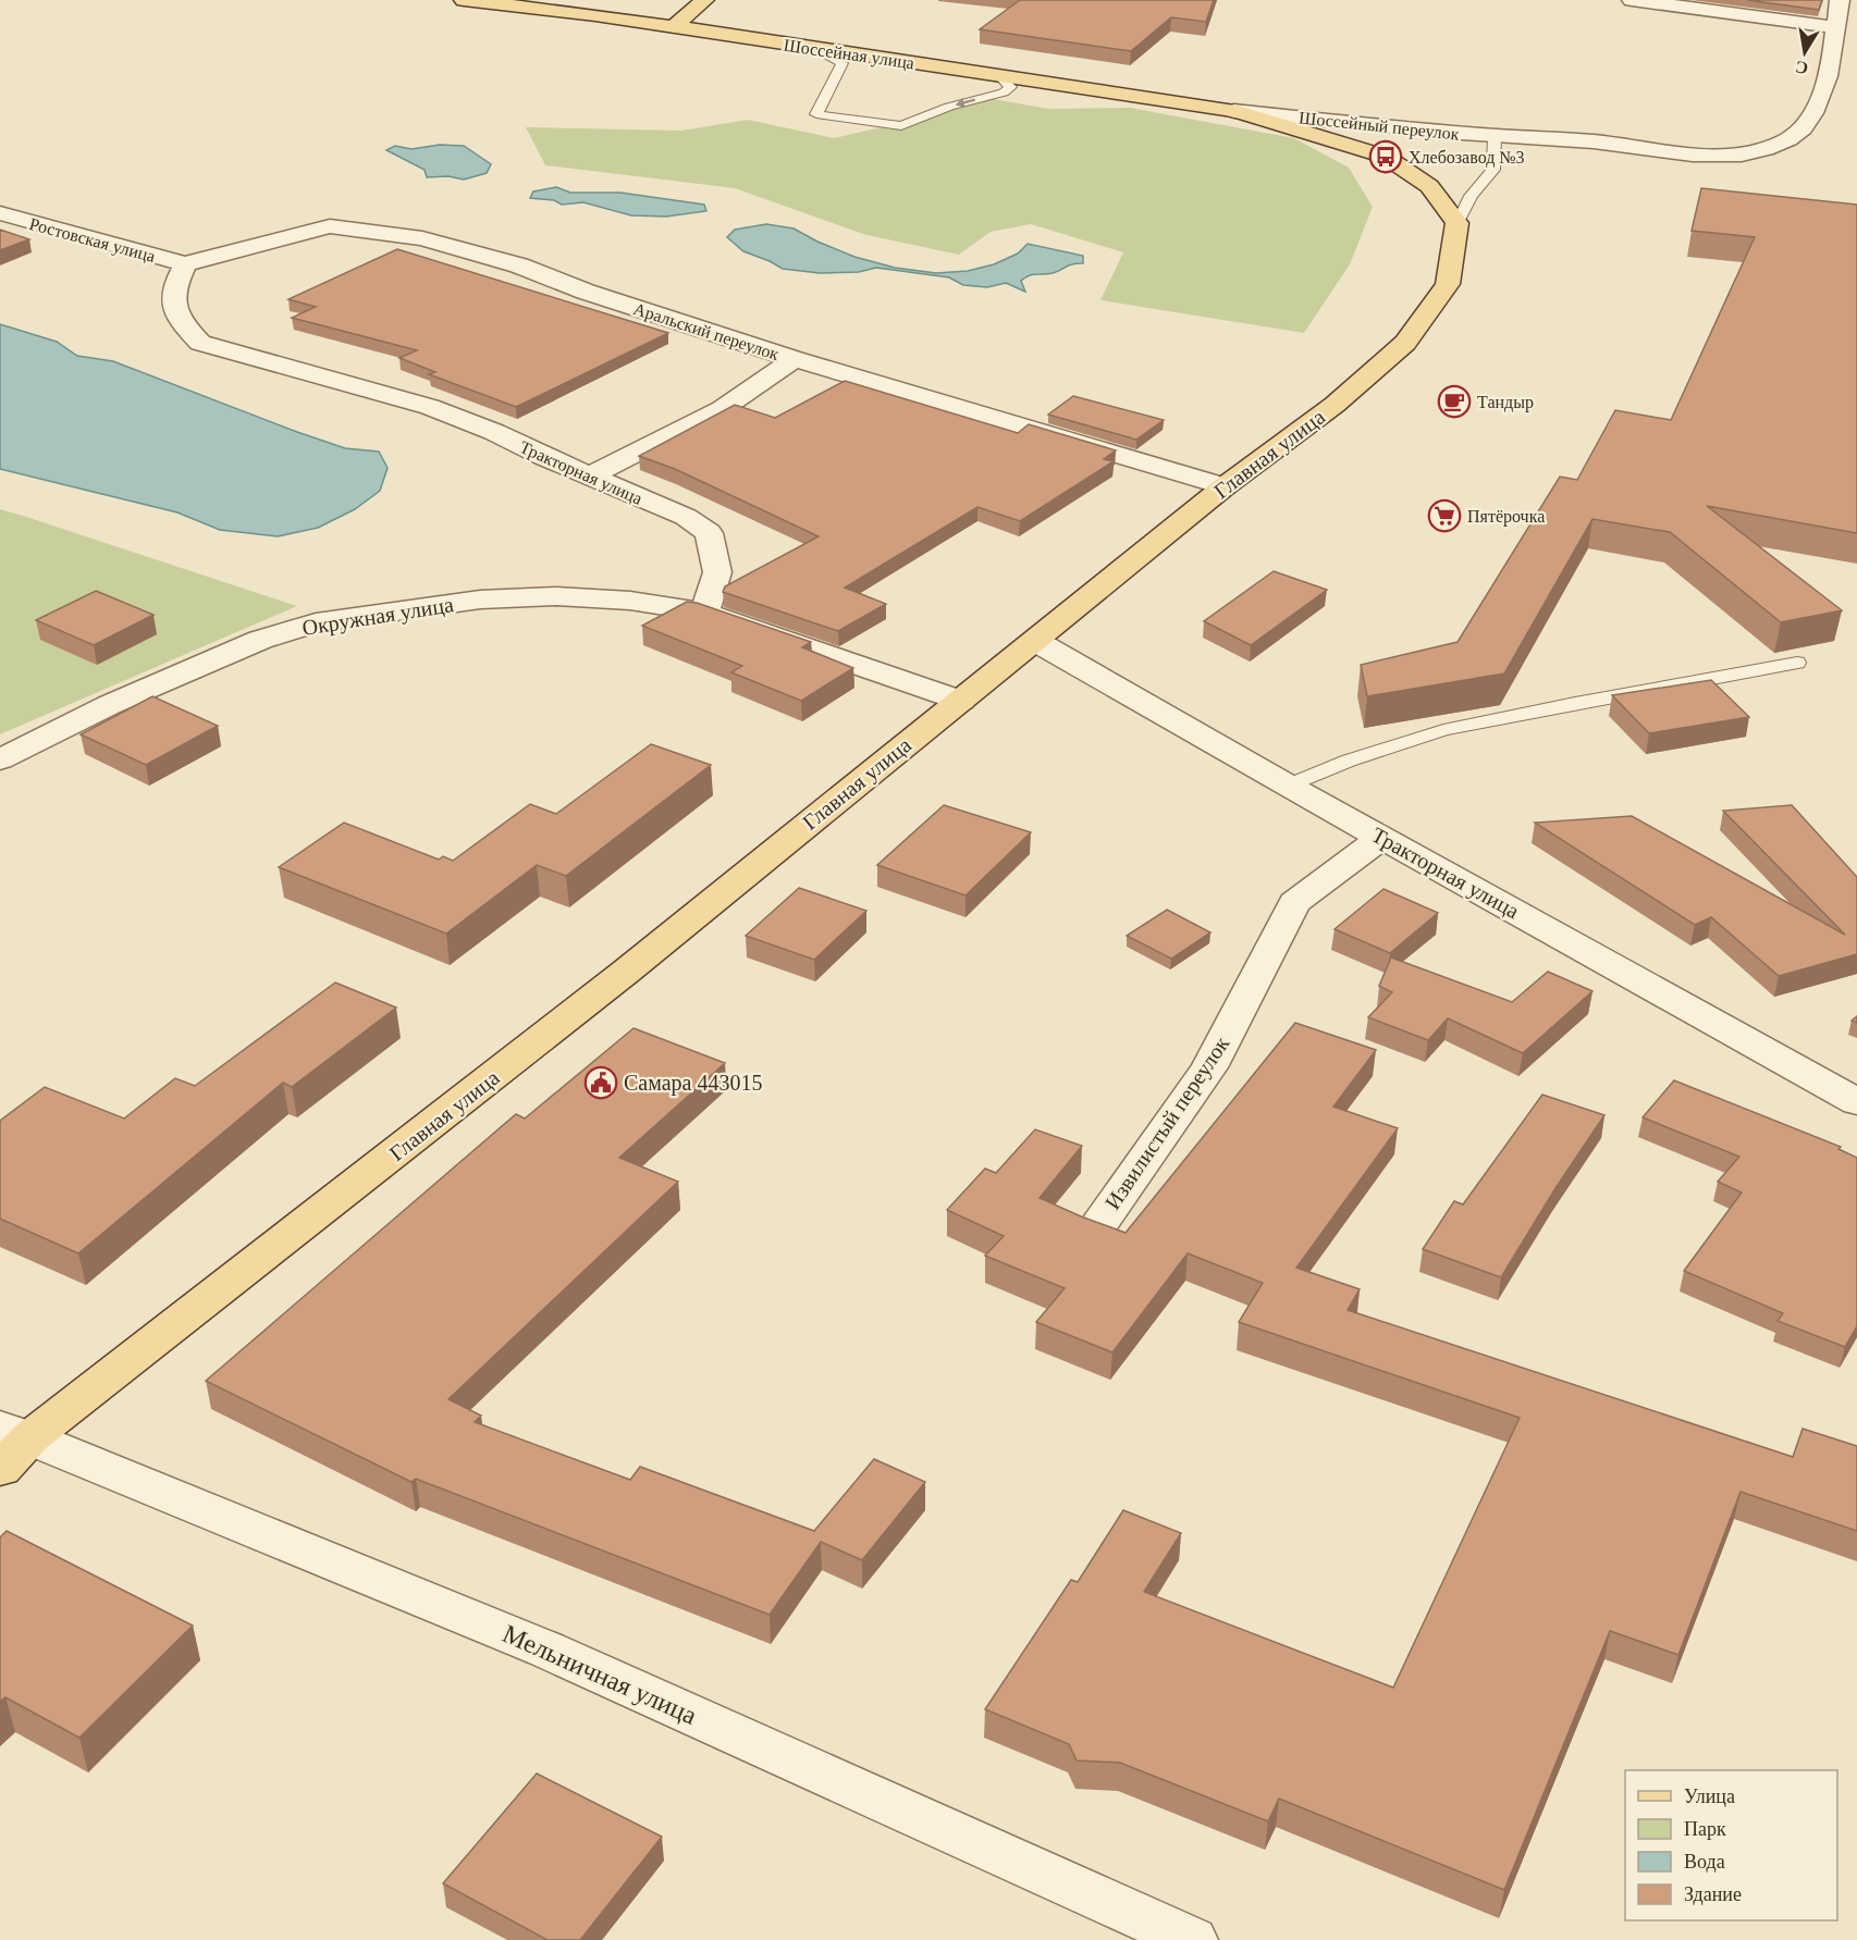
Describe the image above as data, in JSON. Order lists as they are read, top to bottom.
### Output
{
  "streets": {
    "main road": ["Шоссейная улица", "Главная улица"],
    "street": [
      "Шоссейный переулок",
      "Ростовская улица",
      "Аральский переулок",
      "Тракторная улица",
      "Окружная улица",
      "Извилистый переулок",
      "Мельничная улица"
    ]
  },
  "crossings": [
    ["Шоссейная улица", "Шоссейный переулок"],
    ["Ростовская улица", "Аральский переулок"],
    ["Ростовская улица", "Тракторная улица"],
    ["Аральский переулок", "Главная улица"],
    ["Аральский переулок", "Тракторная улица"],
    ["Главная улица", "Тракторная улица"],
    ["Главная улица", "Мельничная улица"],
    ["Тракторная улица", "Окружная улица"],
    ["Тракторная улица", "Извилистый переулок"]
  ],
  "places": {
    "bus stop": ["Хлебозавод №3"],
    "cafe": ["Тандыр"],
    "supermarket": ["Пятёрочка"],
    "public building": ["Самара 443015"]
  },
  "legend": [
    "Улица",
    "Парк",
    "Вода",
    "Здание"
  ],
  "north": "bottom"
}
